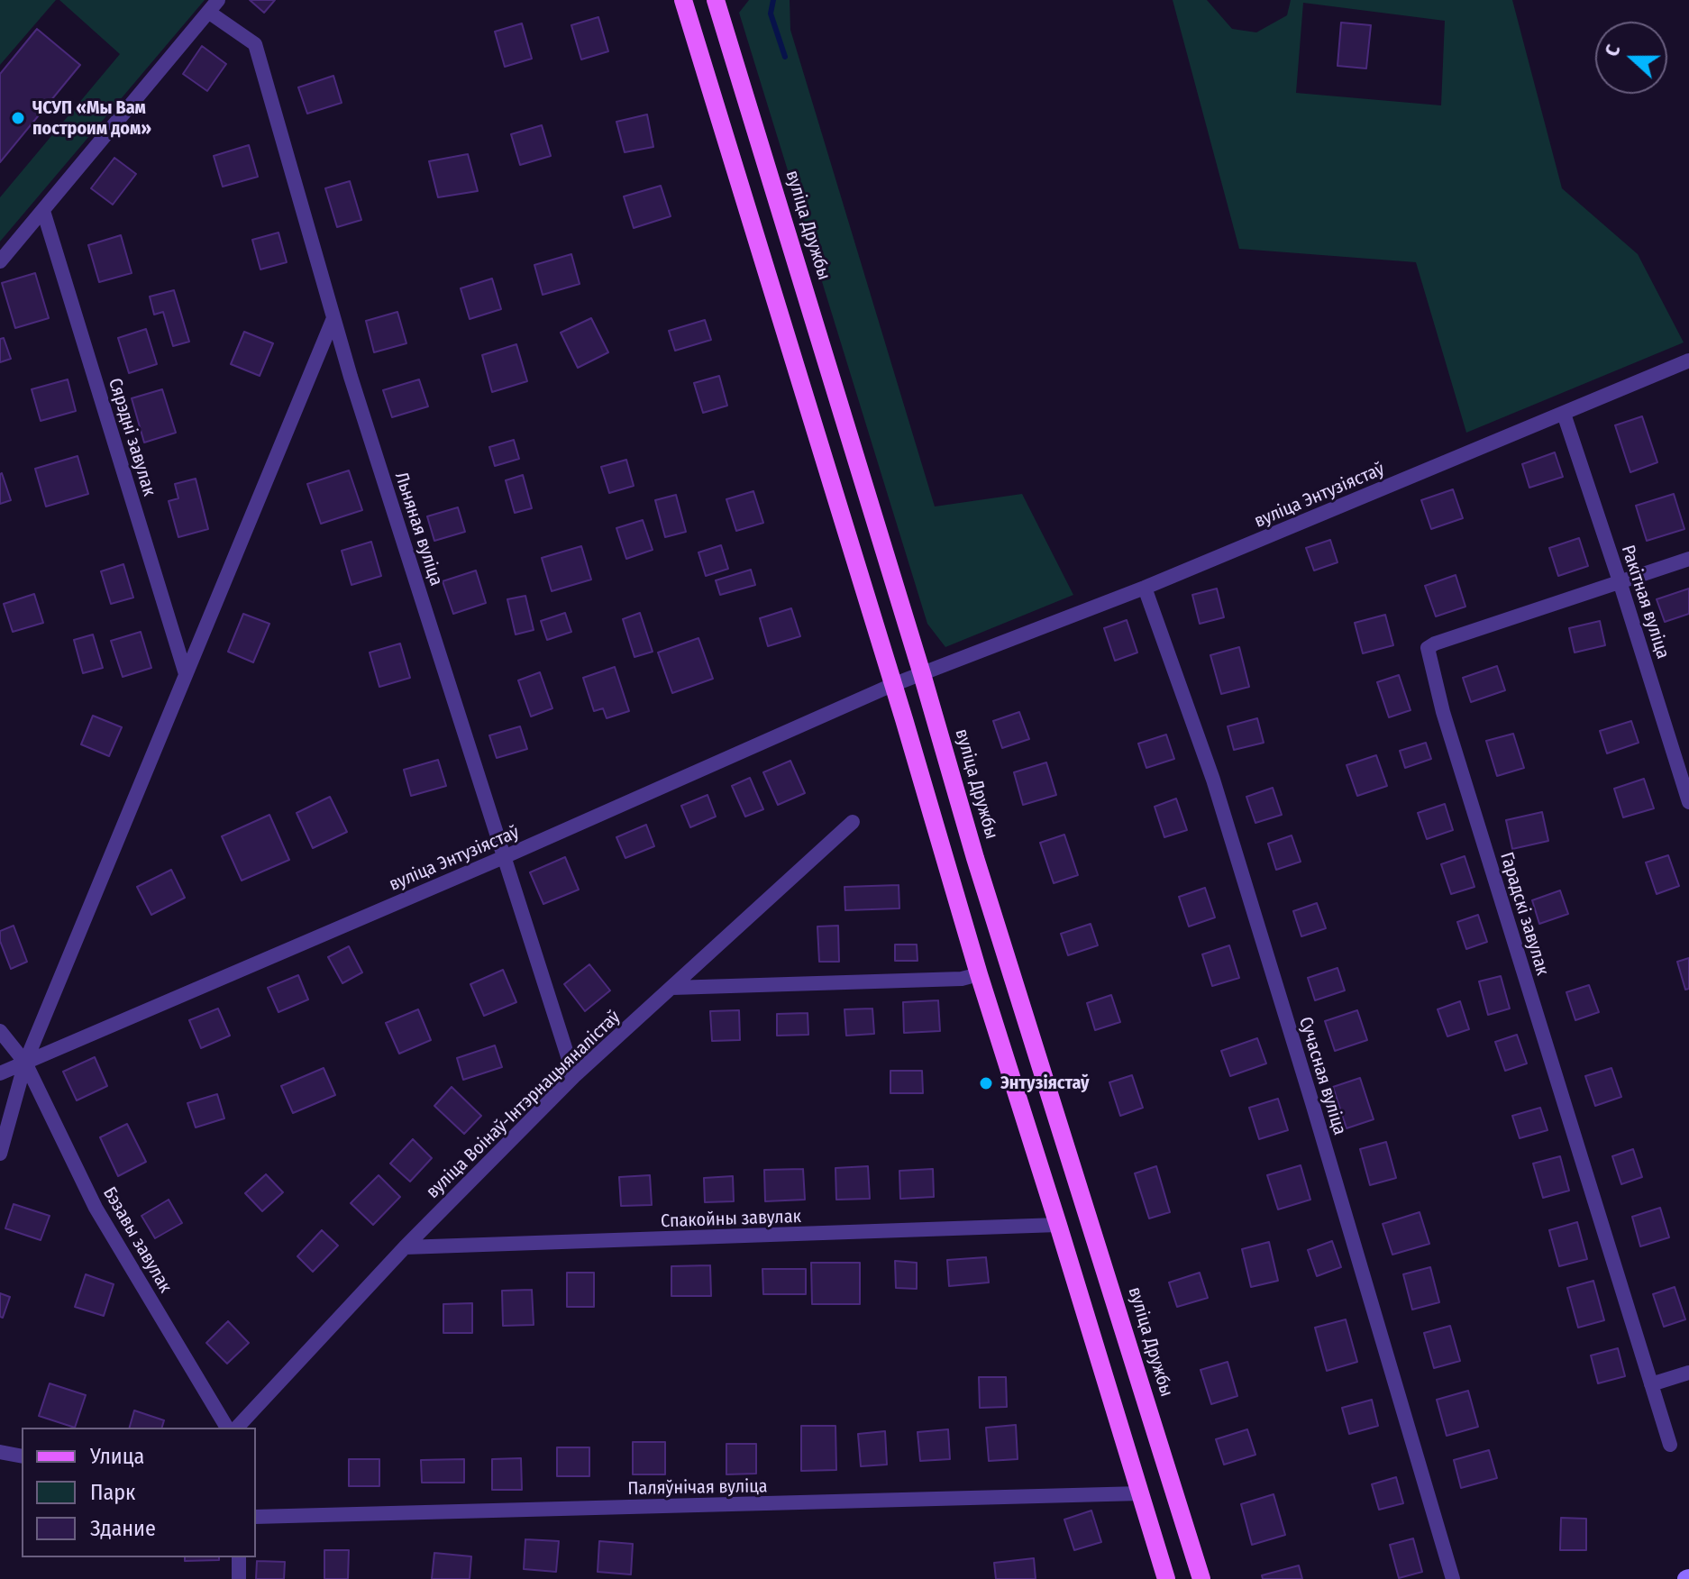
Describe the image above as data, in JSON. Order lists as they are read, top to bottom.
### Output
{
  "streets": {
    "main road": ["вуліца Дружбы"],
    "street": [
      "Сярэдні завулак",
      "вуліца Энтузіястаў",
      "Льняная вуліца",
      "Ракітная вуліца",
      "Гарадскі завулак",
      "Сучасная вуліца",
      "вуліца Воінаў-Інтэрнацыяналістаў",
      "Спакойны завулак",
      "Бэзавы завулак",
      "Паляўнічая вуліца"
    ]
  },
  "crossings": [
    ["вуліца Дружбы", "вуліца Энтузіястаў"],
    ["вуліца Энтузіястаў", "Льняная вуліца"],
    ["вуліца Энтузіястаў", "Ракітная вуліца"],
    ["вуліца Энтузіястаў", "Сучасная вуліца"],
    ["вуліца Энтузіястаў", "Бэзавы завулак"],
    ["Льняная вуліца", "вуліца Воінаў-Інтэрнацыяналістаў"],
    ["Ракітная вуліца", "Гарадскі завулак"],
    ["вуліца Воінаў-Інтэрнацыяналістаў", "Спакойны завулак"]
  ],
  "places": ["ЧСУП «Мы Вам построим дом»", "Энтузіястаў"],
  "legend": ["Улица", "Парк", "Здание"],
  "north": "left"
}
